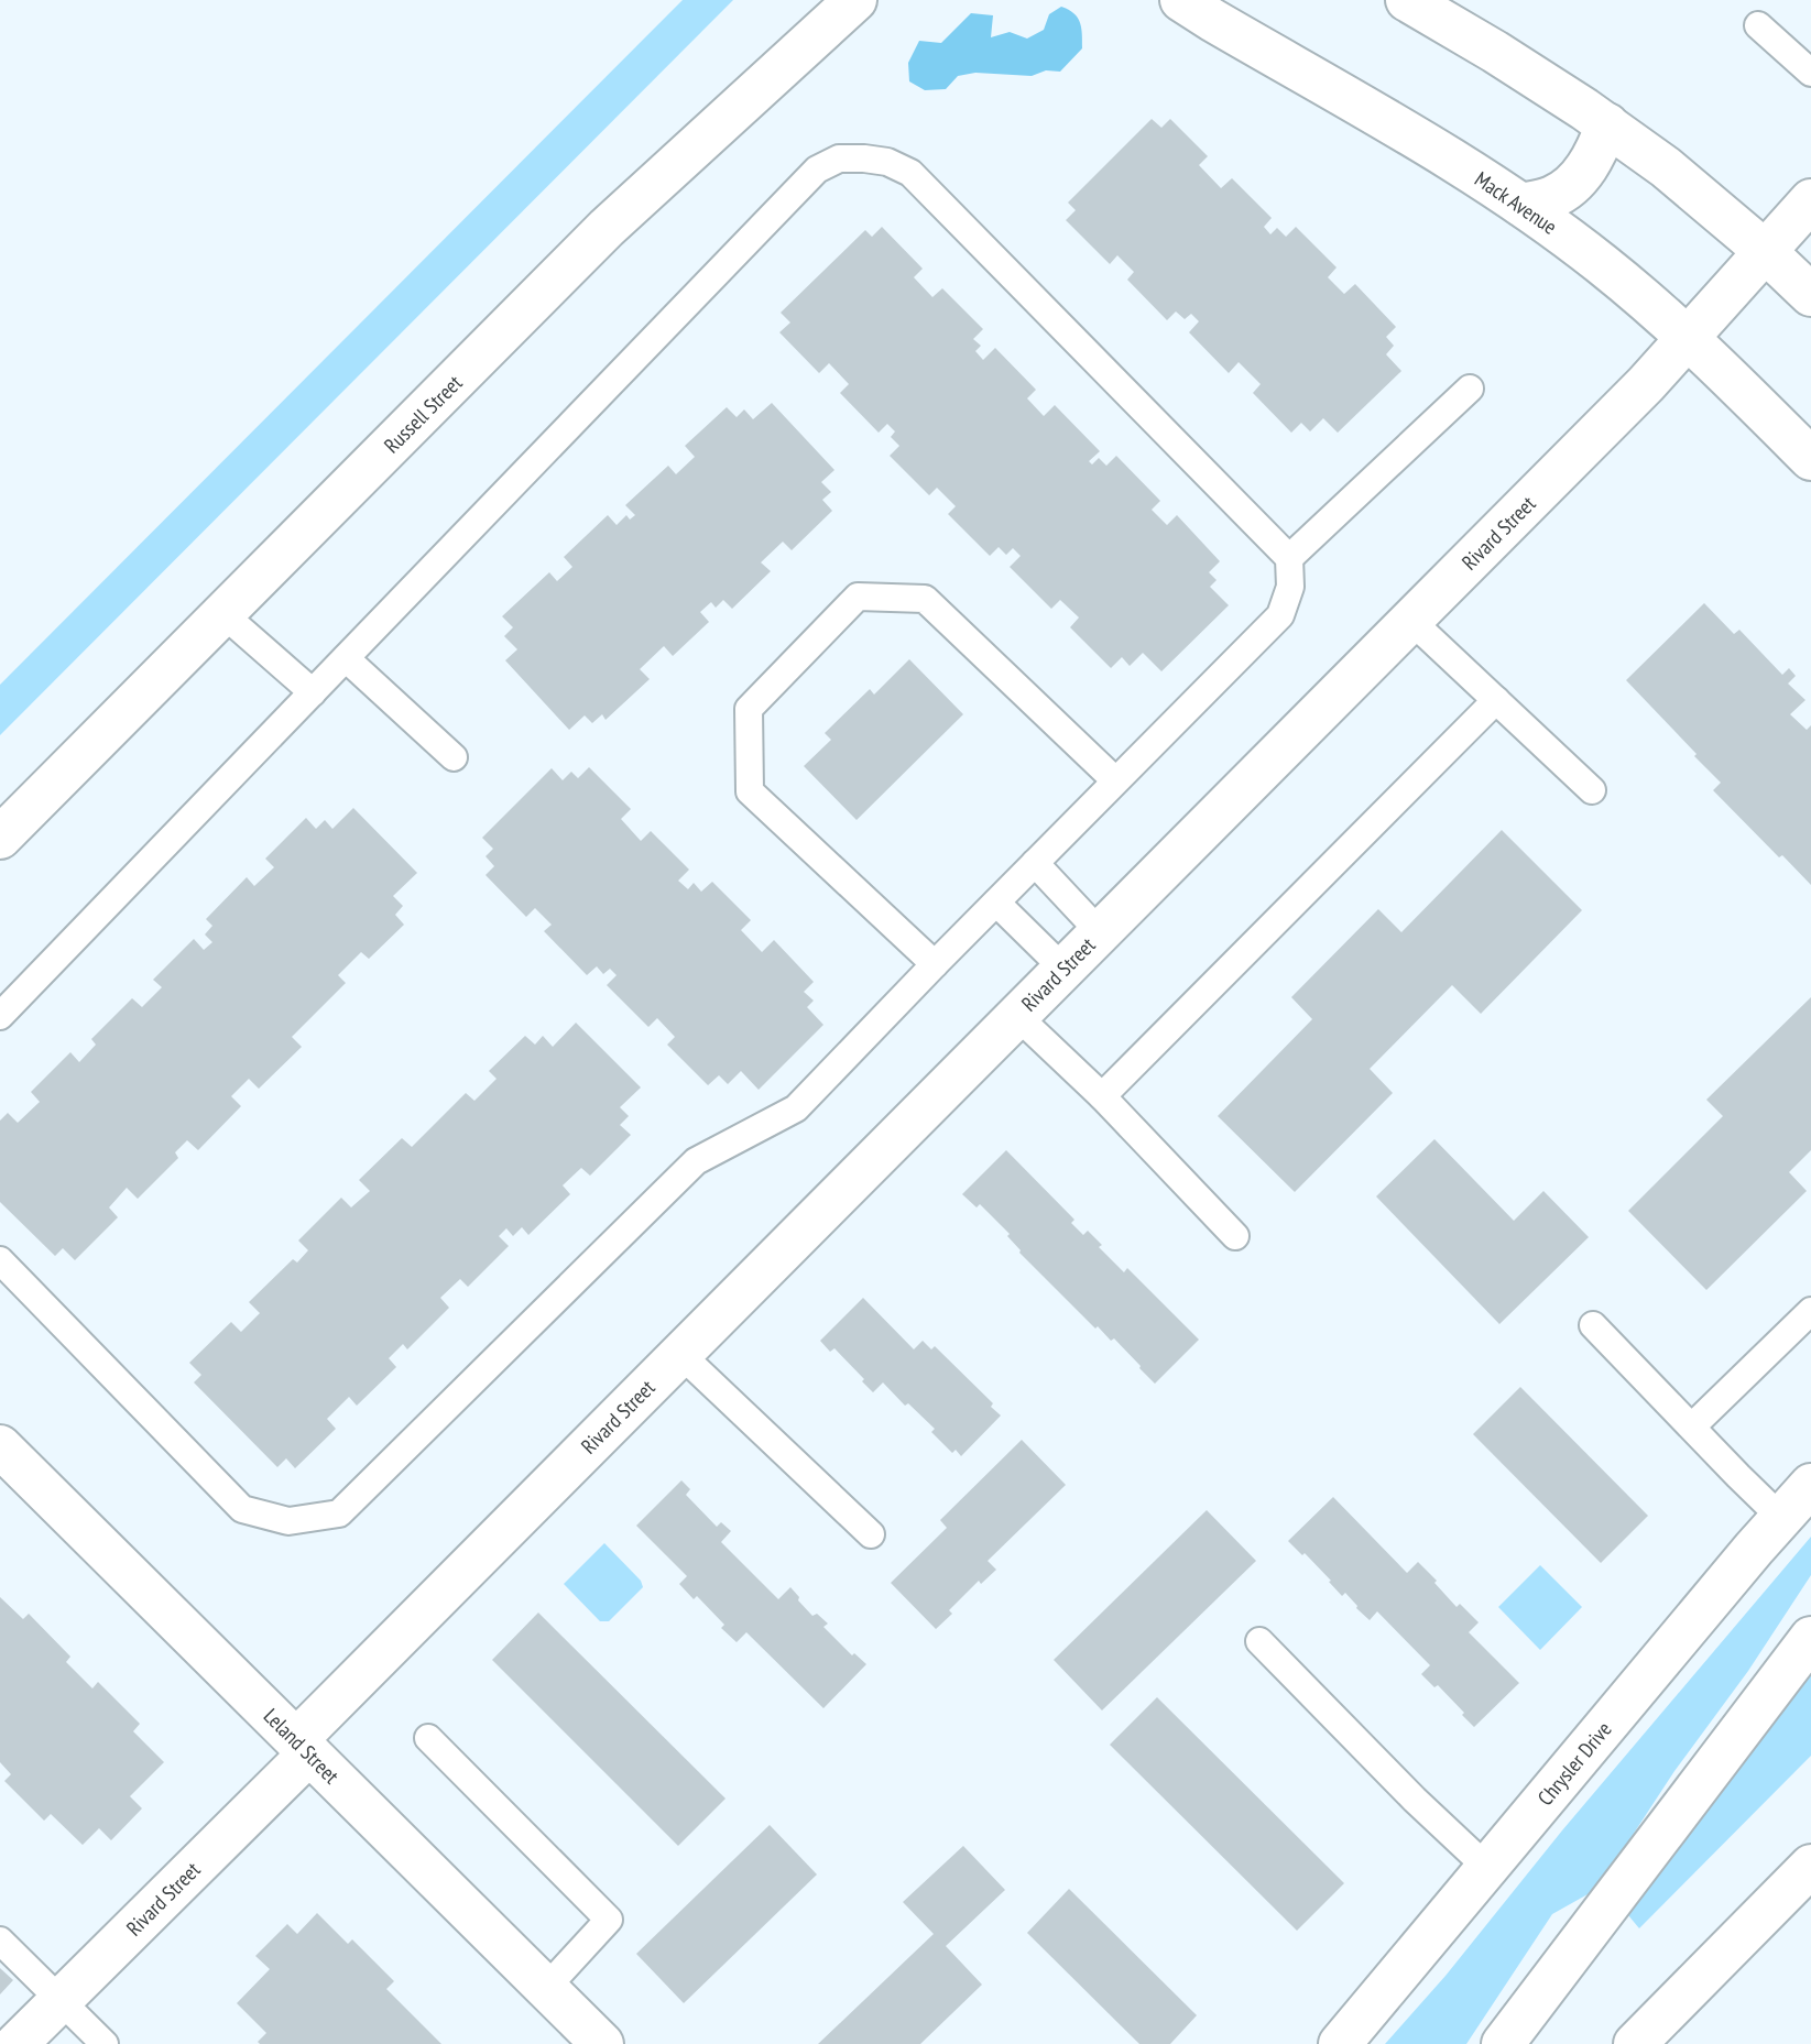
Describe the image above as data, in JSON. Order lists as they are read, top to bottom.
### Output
{
  "streets": {
    "main road": [
      "Mack Avenue",
      "Russell Street",
      "Rivard Street",
      "Leland Street",
      "Chrysler Drive"
    ]
  },
  "crossings": [
    ["Mack Avenue", "Rivard Street"],
    ["Rivard Street", "Leland Street"]
  ]
}
